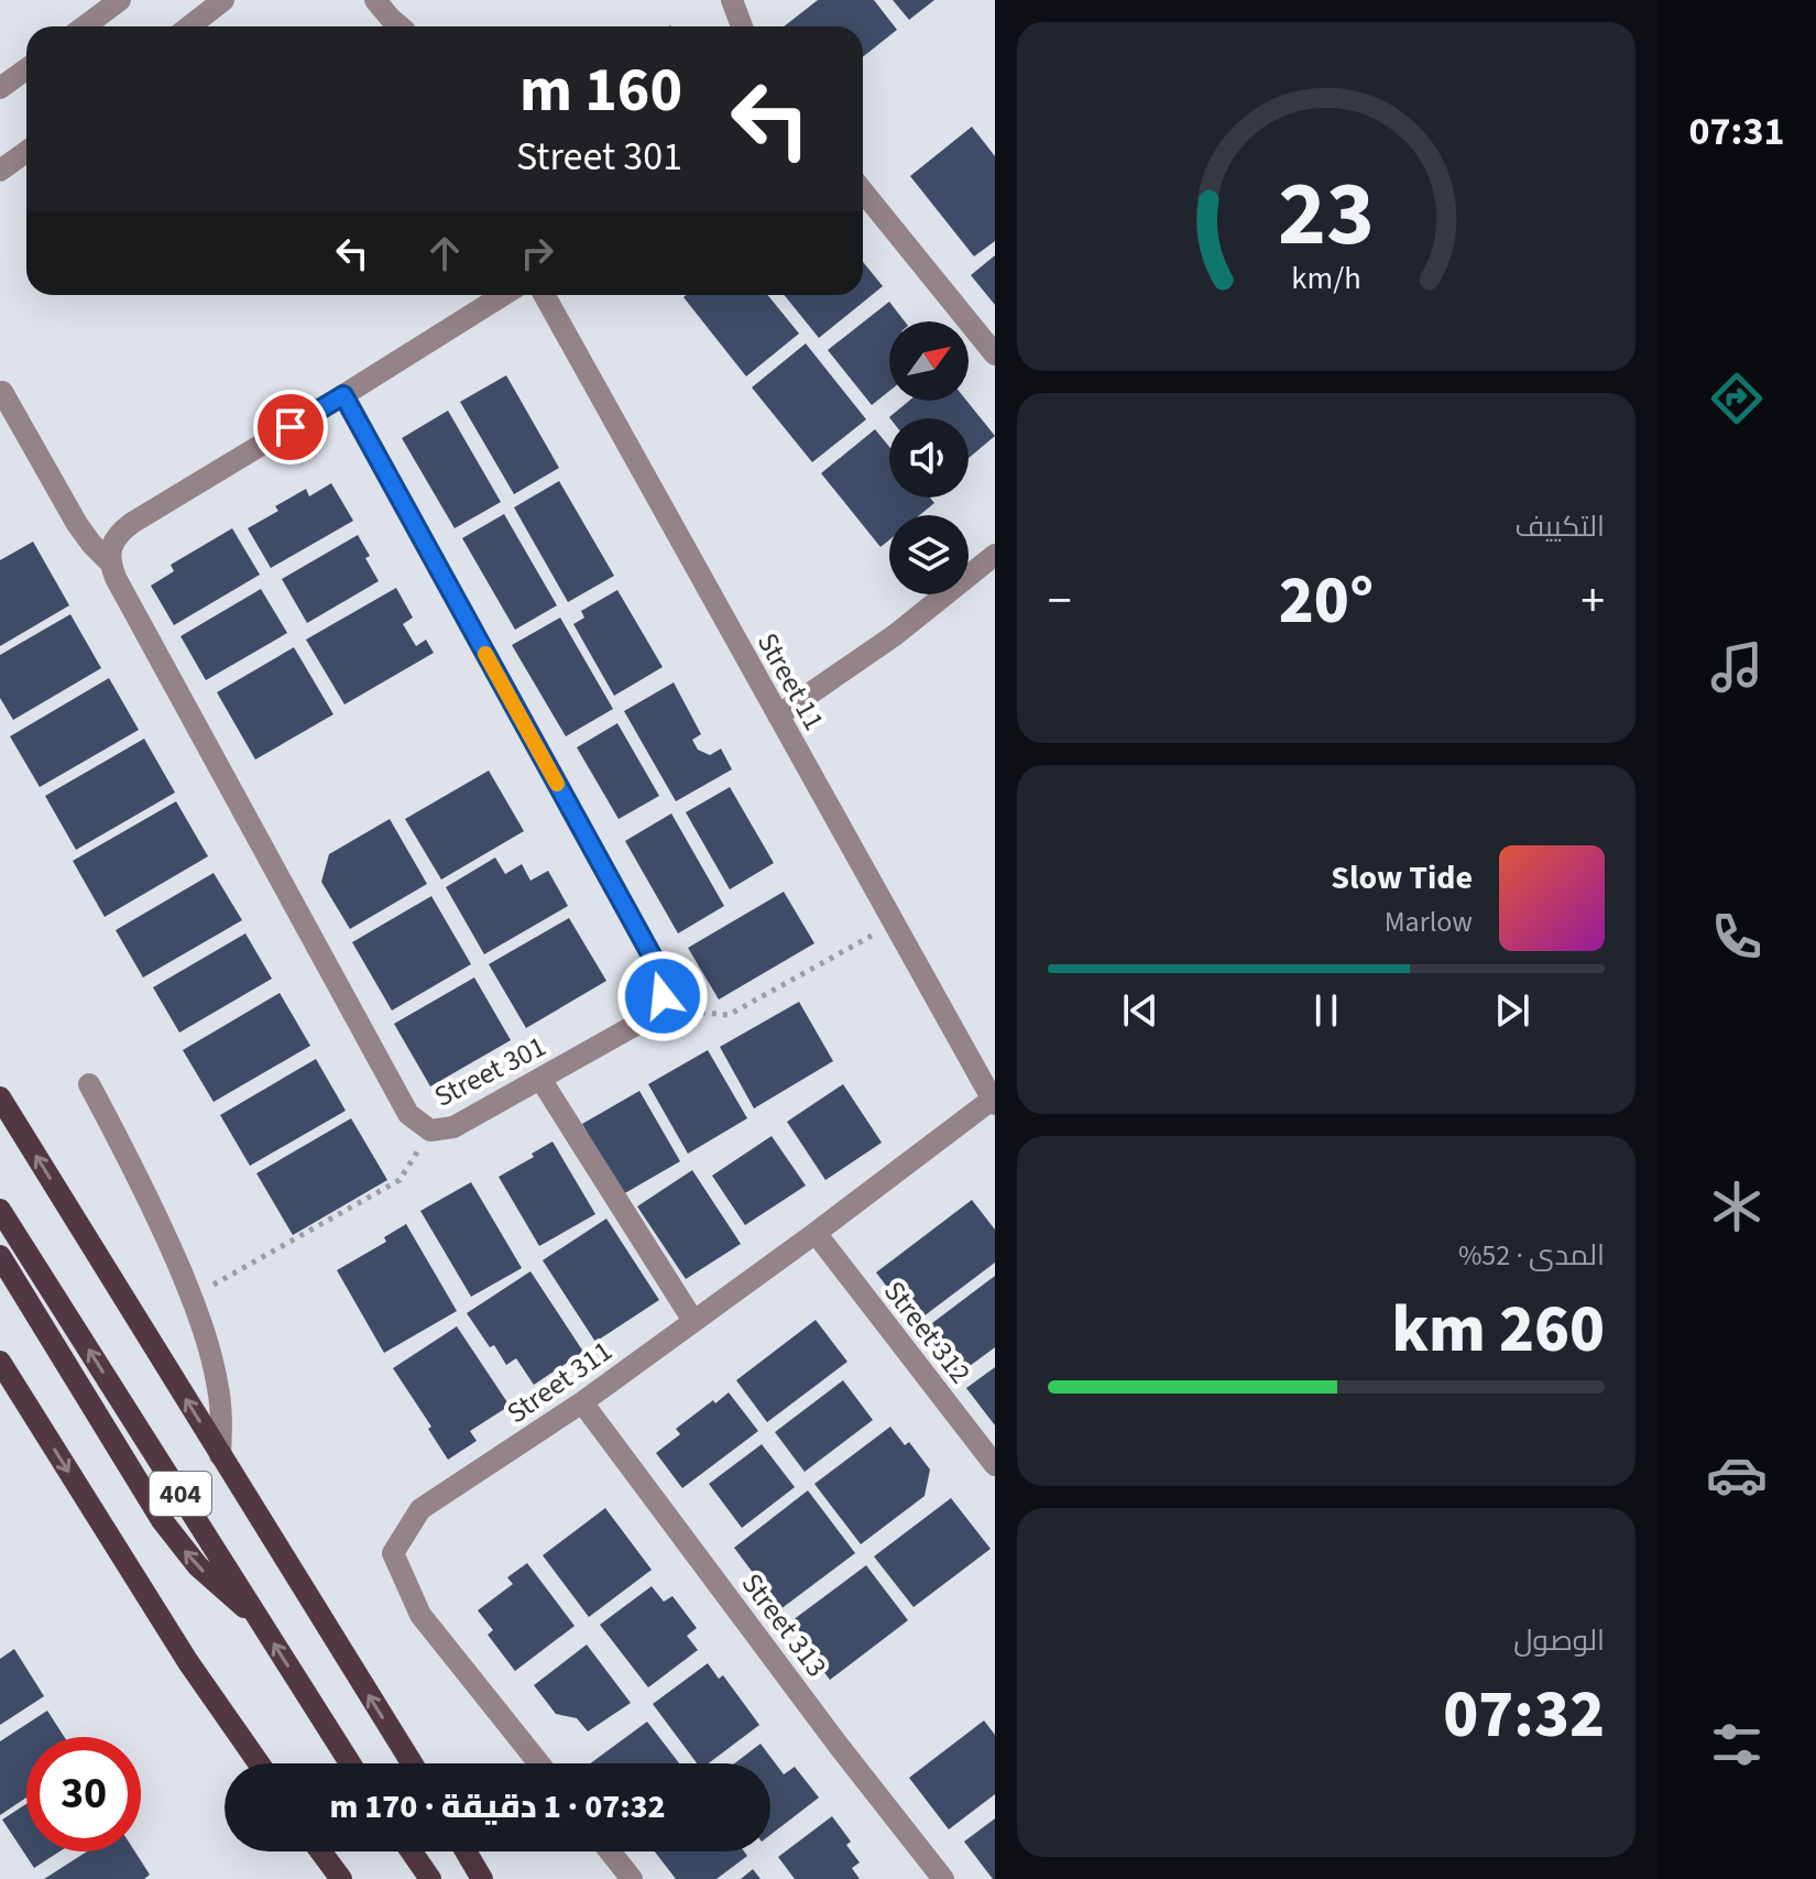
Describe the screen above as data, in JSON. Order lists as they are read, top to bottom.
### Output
{
  "streets": {
    "main road": ["404"],
    "street": [
      "Street 11",
      "Street 301",
      "Street 312",
      "Street 311",
      "Street 313"
    ]
  },
  "crossings": [
    ["Street 11", "Street 311"],
    ["Street 312", "Street 311"],
    ["Street 311", "Street 313"]
  ],
  "north": "top right",
  "page": {
    "tabs": "07:31",
    "turn": ["160 m", "Street 301"],
    "tile": [
      "التكييف",
      ["المدى · 52%", "260 km"],
      ["الوصول", "07:32"]
    ],
    "heat": ["−", "20°", "+"],
    "song": ["Slow Tide", "Marlow"],
    "limit": "30",
    "trip": "07:32 · 1 دقيقة · 170 m",
    "gauge": ["23", "km/h"]
  }
}
